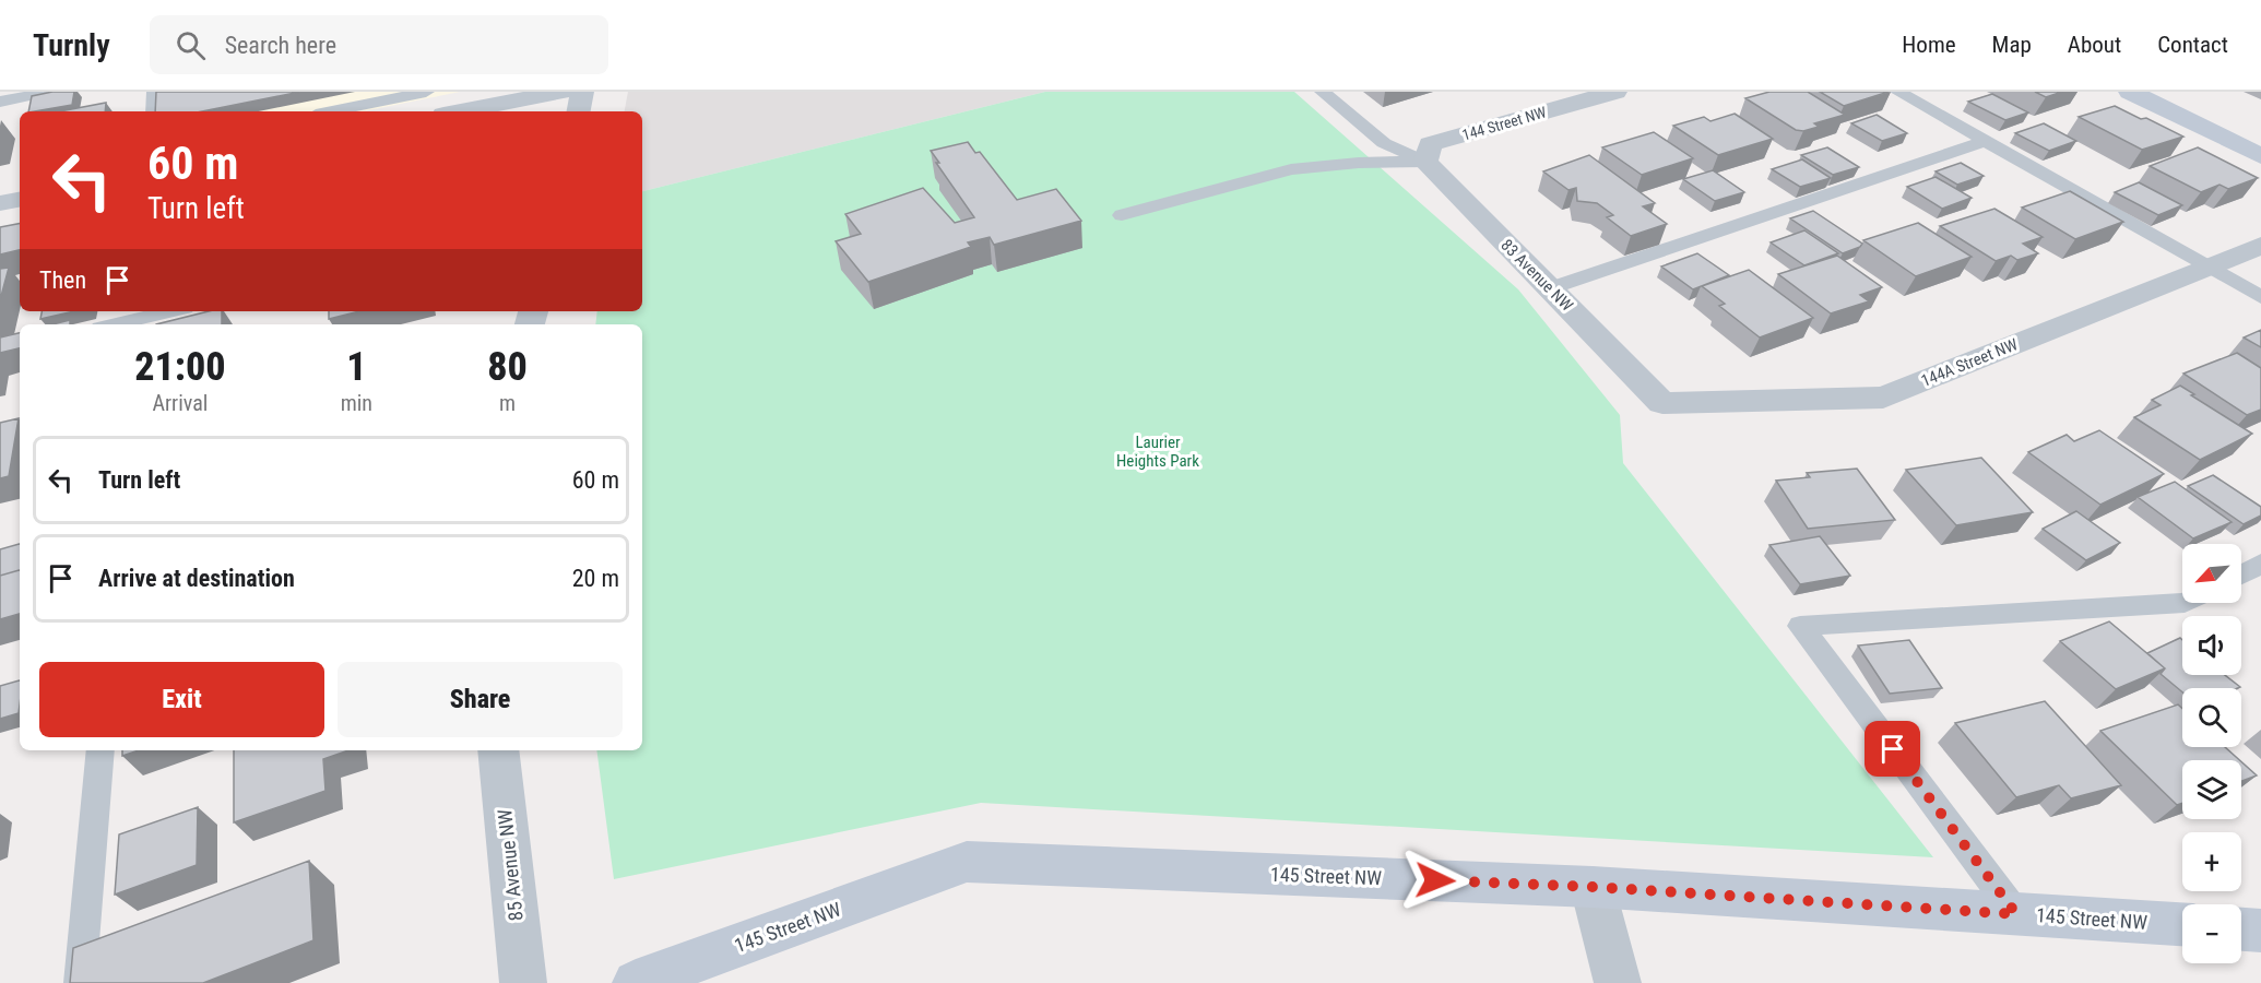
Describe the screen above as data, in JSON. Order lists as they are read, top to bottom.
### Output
{
  "streets": {
    "street": [
      "144 Street NW",
      "83 Avenue NW",
      "144A Street NW",
      "85 Avenue NW",
      "145 Street NW"
    ]
  },
  "crossings": [
    ["144 Street NW", "83 Avenue NW"],
    ["83 Avenue NW", "144A Street NW"]
  ],
  "parks": ["Laurier Heights Park"],
  "north": "bottom left",
  "page": {
    "header": "Turnly",
    "search": "Search here",
    "nav": [
      "Home",
      "Map",
      "About",
      "Contact"
    ],
    "turn": ["60 m", "Turn left"],
    "then": "Then",
    "eta": [
      "21:00",
      "Arrival",
      "1",
      "min",
      "80",
      "m"
    ],
    "list": [
      {
        "name": "Turn left",
        "value": "60 m"
      },
      {
        "name": "Arrive at destination",
        "value": "20 m"
      }
    ],
    "map_buttons": ["+", "−"],
    "buttons": ["Exit", "Share"]
  }
}
